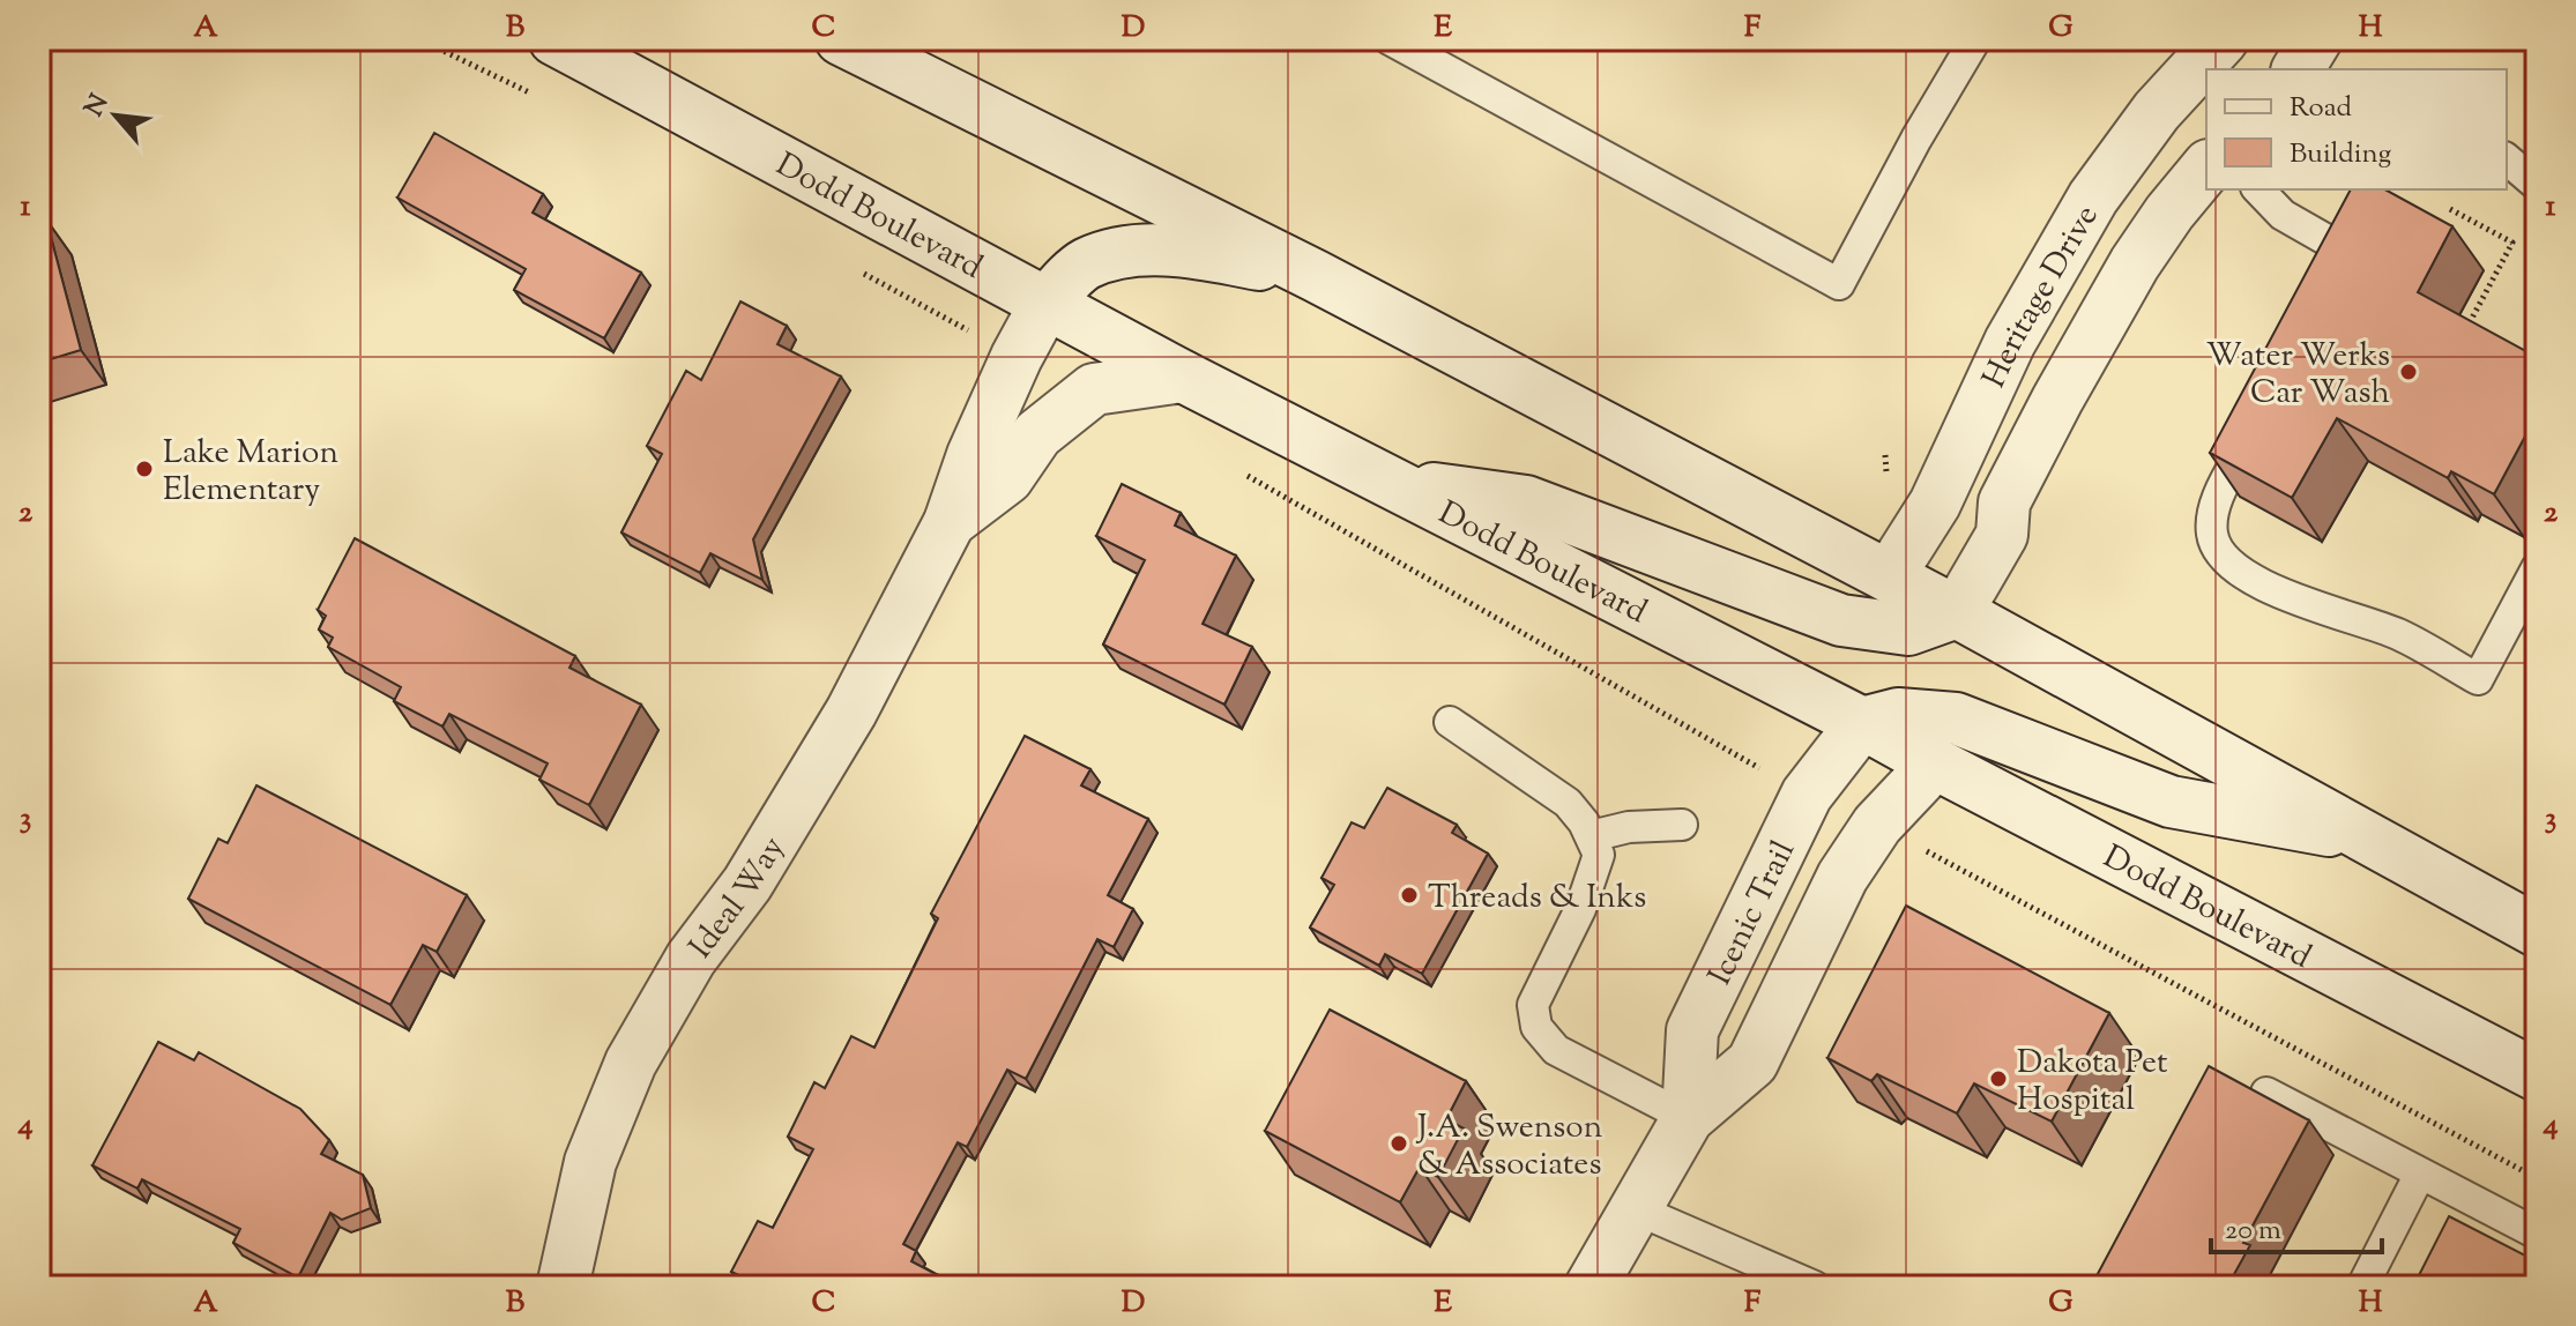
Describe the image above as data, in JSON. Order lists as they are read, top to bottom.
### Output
{
  "streets": {
    "main road": [
      "Dodd Boulevard",
      "Heritage Drive",
      "Ideal Way",
      "Icenic Trail"
    ]
  },
  "crossings": [
    ["Dodd Boulevard", "Ideal Way"],
    ["Dodd Boulevard", "Icenic Trail"]
  ],
  "places": [
    "Water Werks Car Wash",
    "Lake Marion Elementary",
    "Threads & Inks",
    "Dakota Pet Hospital",
    "J.A. Swenson & Associates"
  ],
  "legend": ["Road", "Building"],
  "scale_bar": "20 m",
  "north": "top left",
  "grid": {
    "columns": [
      "A",
      "B",
      "C",
      "D",
      "E",
      "F",
      "G",
      "H"
    ],
    "rows": [
      "1",
      "2",
      "3",
      "4"
    ]
  }
}
